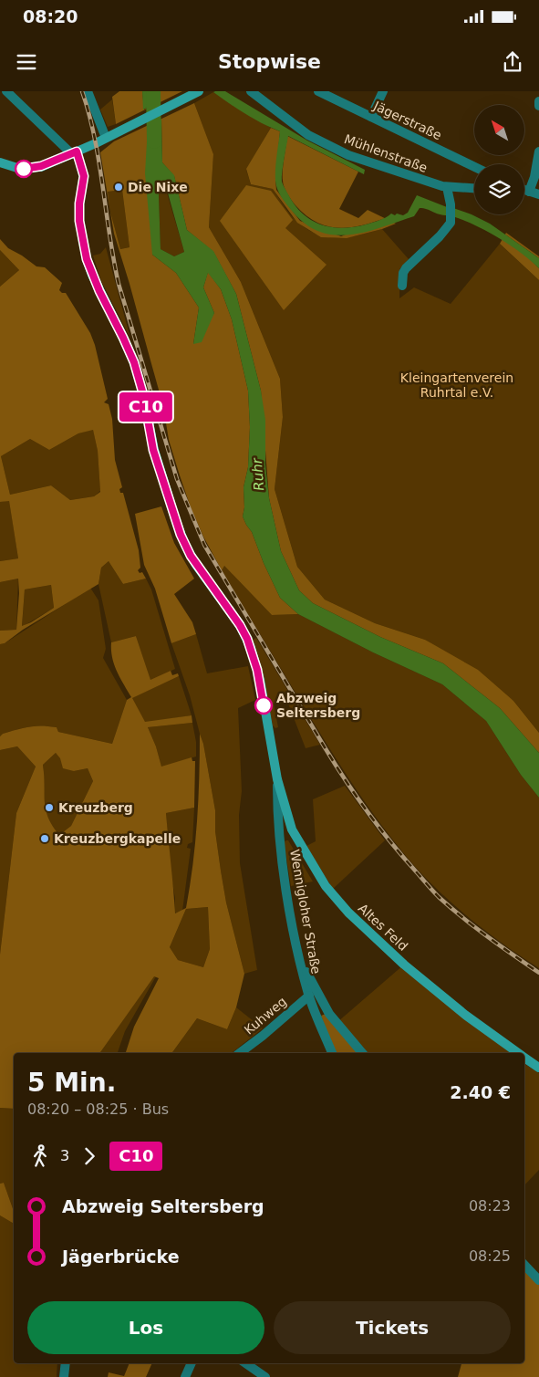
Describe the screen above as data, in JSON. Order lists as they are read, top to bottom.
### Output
{
  "streets": {
    "main road": ["Wennigloher Straße", "Altes Feld"],
    "street": ["Jägerstraße", "Mühlenstraße", "Kuhweg"]
  },
  "crossings": [
    ["Wennigloher Straße", "Altes Feld"],
    ["Wennigloher Straße", "Kuhweg"]
  ],
  "water": ["Ruhr"],
  "parks": ["Kleingartenverein Ruhrtal e.V."],
  "places": [
    "Die Nixe",
    "Abzweig Seltersberg",
    "Kreuzberg",
    "Kreuzbergkapelle"
  ],
  "lines": ["bus line C10"],
  "north": "top left",
  "page": {
    "status": "08:20",
    "header": "Stopwise",
    "on_map": "C10",
    "heading": ["5 Min.", "08:20 – 08:25 · Bus", "2.40 €"],
    "legs": ["3", "C10"],
    "list": [
      {
        "name": "Abzweig Seltersberg",
        "value": "08:23"
      },
      {
        "name": "Jägerbrücke",
        "value": "08:25"
      }
    ],
    "buttons": ["Los", "Tickets"]
  }
}
